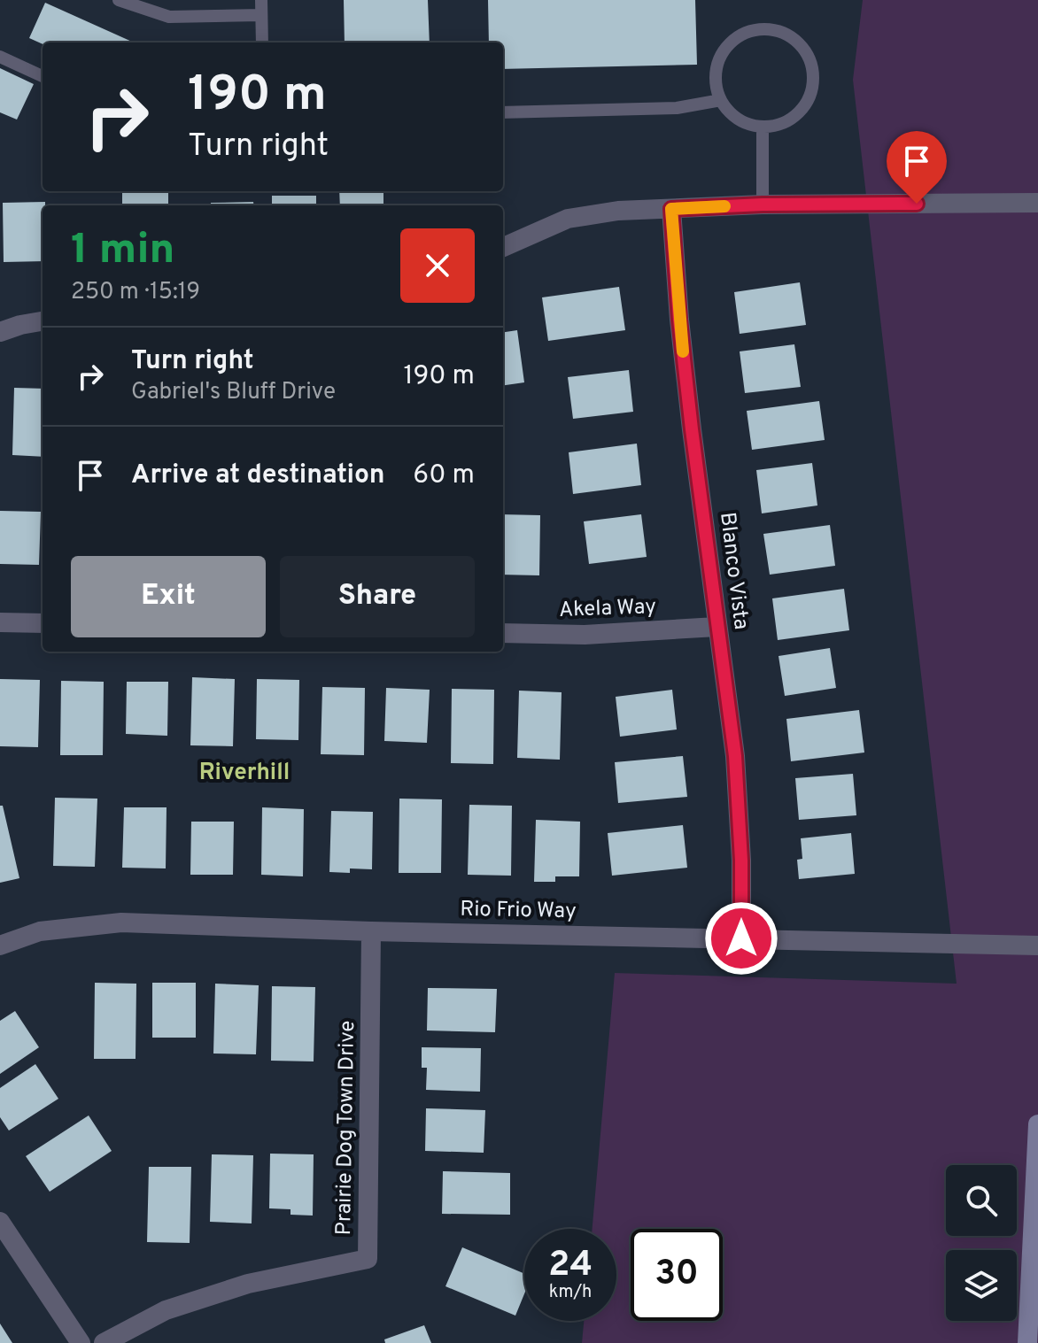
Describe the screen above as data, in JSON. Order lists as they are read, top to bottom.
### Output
{
  "streets": {
    "street": [
      "Blanco Vista",
      "Akela Way",
      "Rio Frio Way",
      "Prairie Dog Town Drive"
    ]
  },
  "crossings": [
    ["Blanco Vista", "Akela Way"],
    ["Blanco Vista", "Rio Frio Way"],
    ["Rio Frio Way", "Prairie Dog Town Drive"]
  ],
  "districts": ["Riverhill"],
  "page": {
    "turn": ["190 m", "Turn right"],
    "heading": ["1 min", "250 m · 15:19"],
    "list": [
      {
        "name": "Turn right",
        "note": "Gabriel's Bluff Drive",
        "value": "190 m"
      },
      {
        "name": "Arrive at destination",
        "value": "60 m"
      }
    ],
    "buttons": ["Exit", "Share"],
    "speed": "24 km/h",
    "limit": "30"
  }
}
